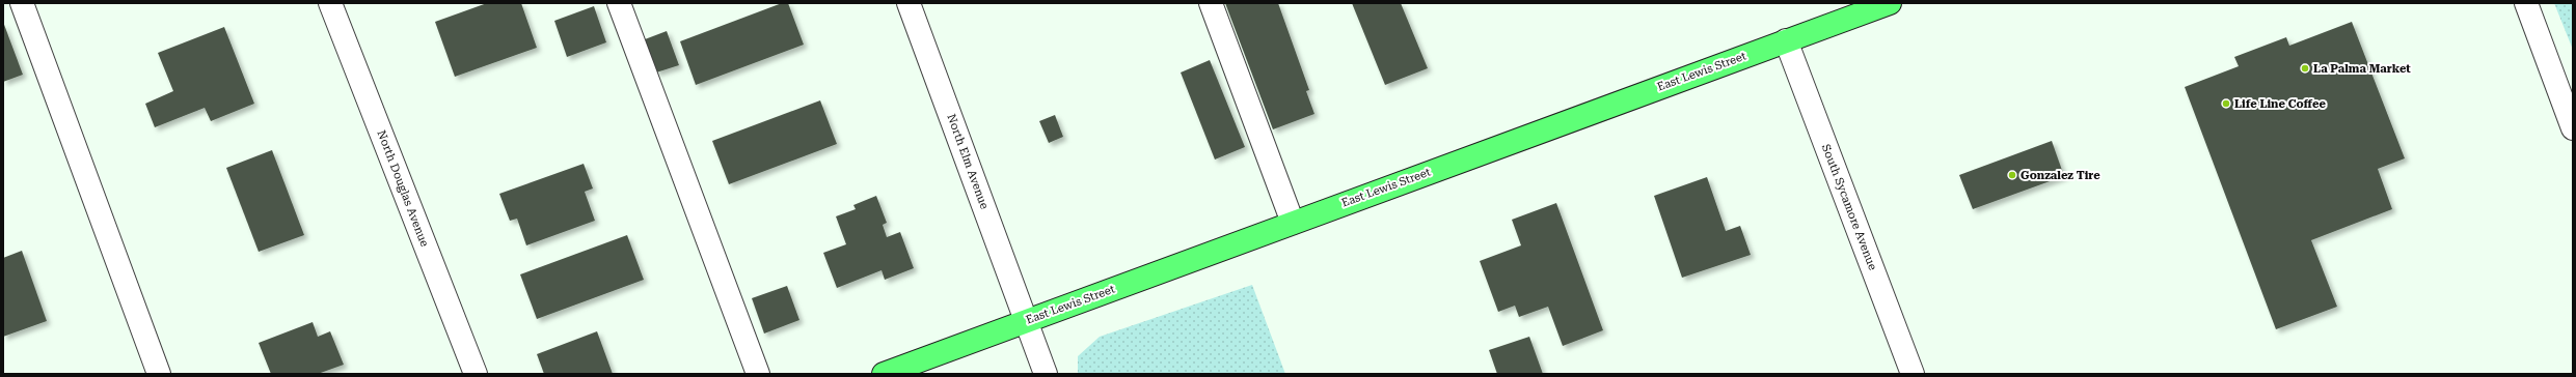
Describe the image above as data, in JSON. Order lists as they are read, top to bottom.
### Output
{
  "streets": {
    "main road": ["East Lewis Street"],
    "street": ["North Elm Avenue", "North Douglas Avenue", "South Sycamore Avenue"]
  },
  "crossings": [
    ["East Lewis Street", "North Elm Avenue"],
    ["East Lewis Street", "South Sycamore Avenue"]
  ],
  "places": ["La Palma Market", "Life Line Coffee", "Gonzalez Tire"]
}
